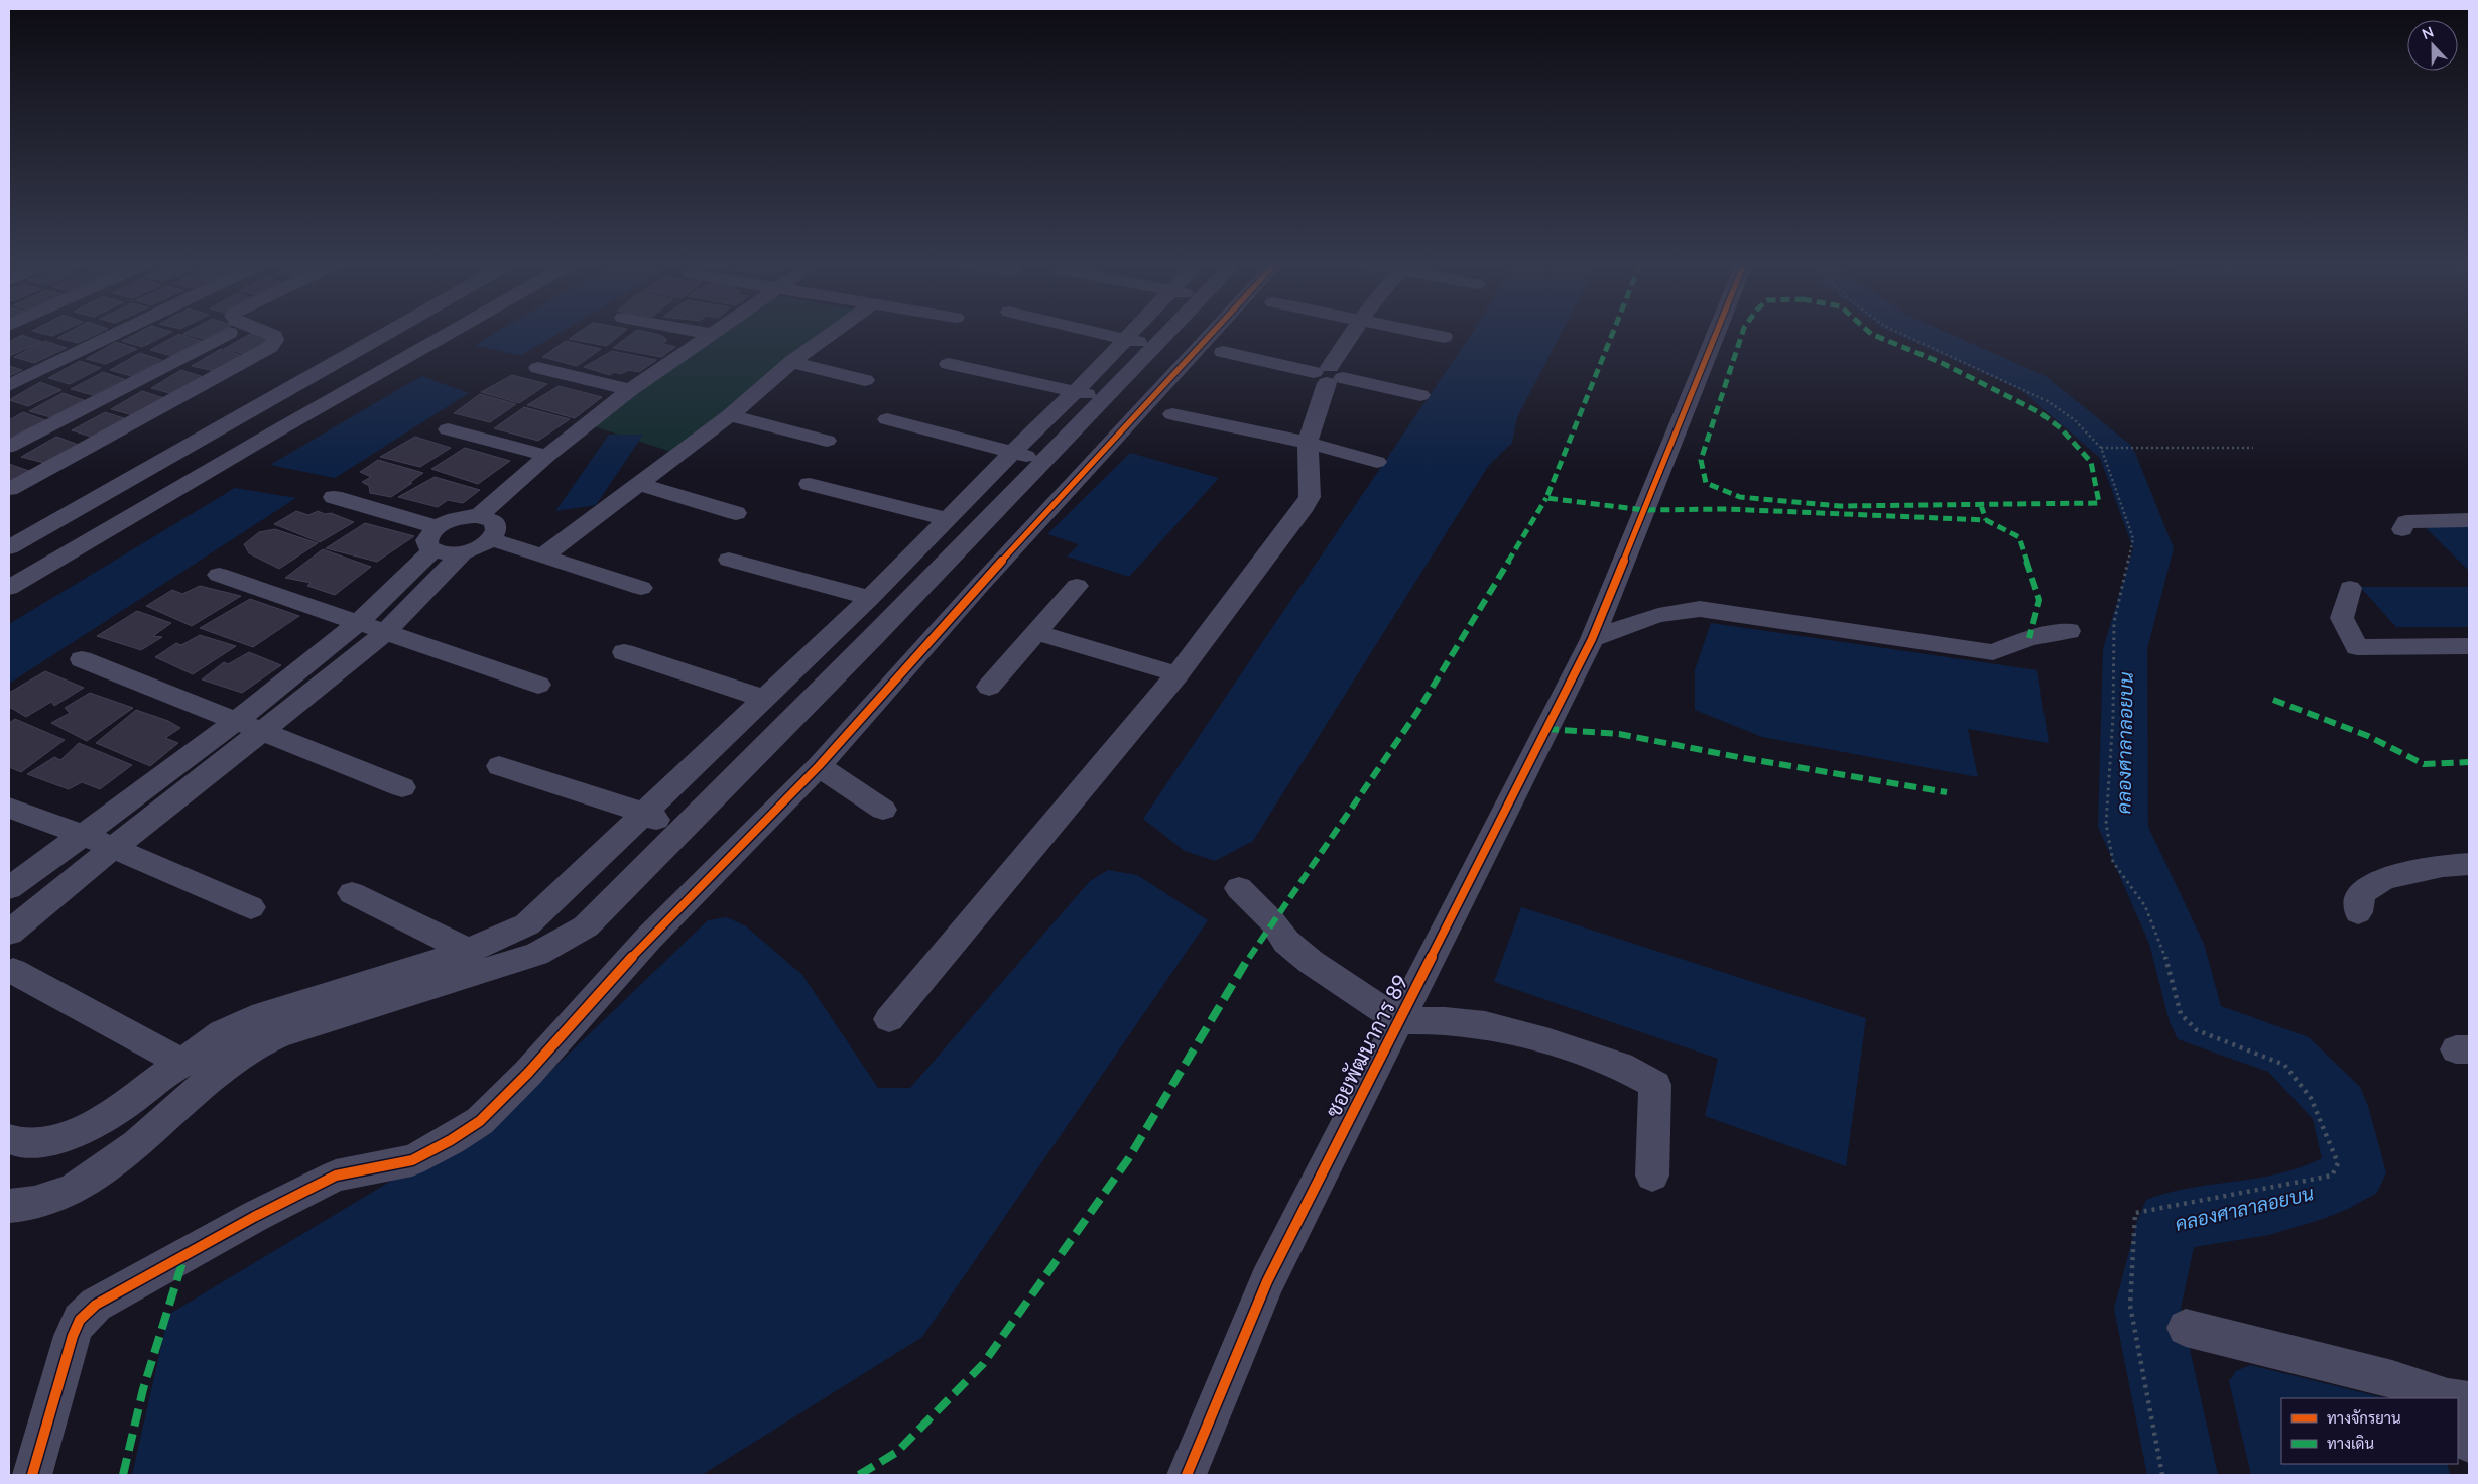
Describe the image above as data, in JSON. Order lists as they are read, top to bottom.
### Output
{
  "streets": {
    "street": ["ซอยพัฒนาการ 89"]
  },
  "water": ["คลองศาลาลอยบน"],
  "legend": ["ทางจักรยาน", "ทางเดิน"],
  "north": "top"
}
